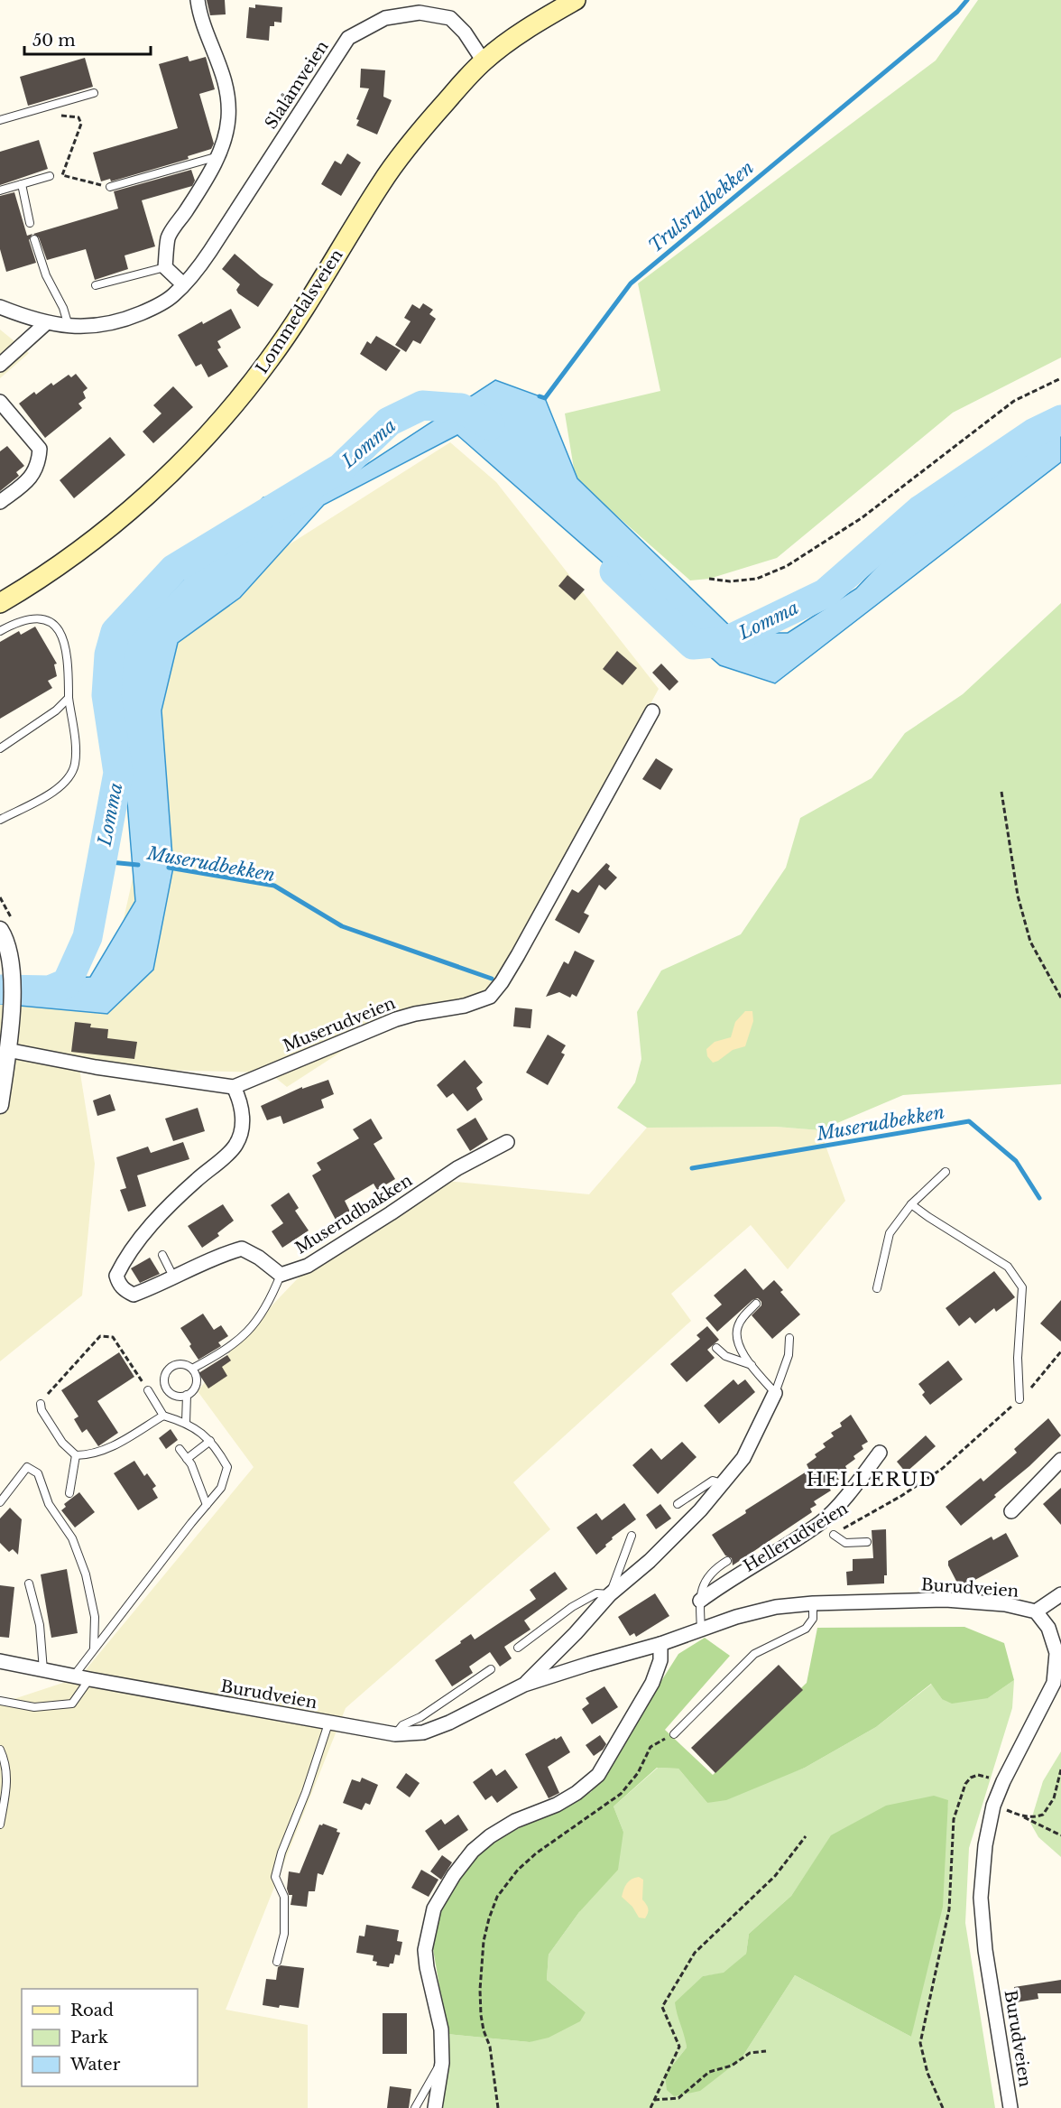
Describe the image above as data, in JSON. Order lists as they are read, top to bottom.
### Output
{
  "streets": {
    "main road": ["Lommedalsveien"],
    "street": [
      "Slalåmveien",
      "Muserudveien",
      "Muserudbakken",
      "Burudveien"
    ],
    "path": ["Hellerudveien"]
  },
  "crossings": [
    ["Slalåmveien", "Lommedalsveien"]
  ],
  "districts": ["HELLERUD"],
  "water": ["Trulsrudbekken", "Lomma", "Muserudbekken"],
  "legend": ["Road", "Park", "Water"],
  "scale_bar": "50 m"
}
